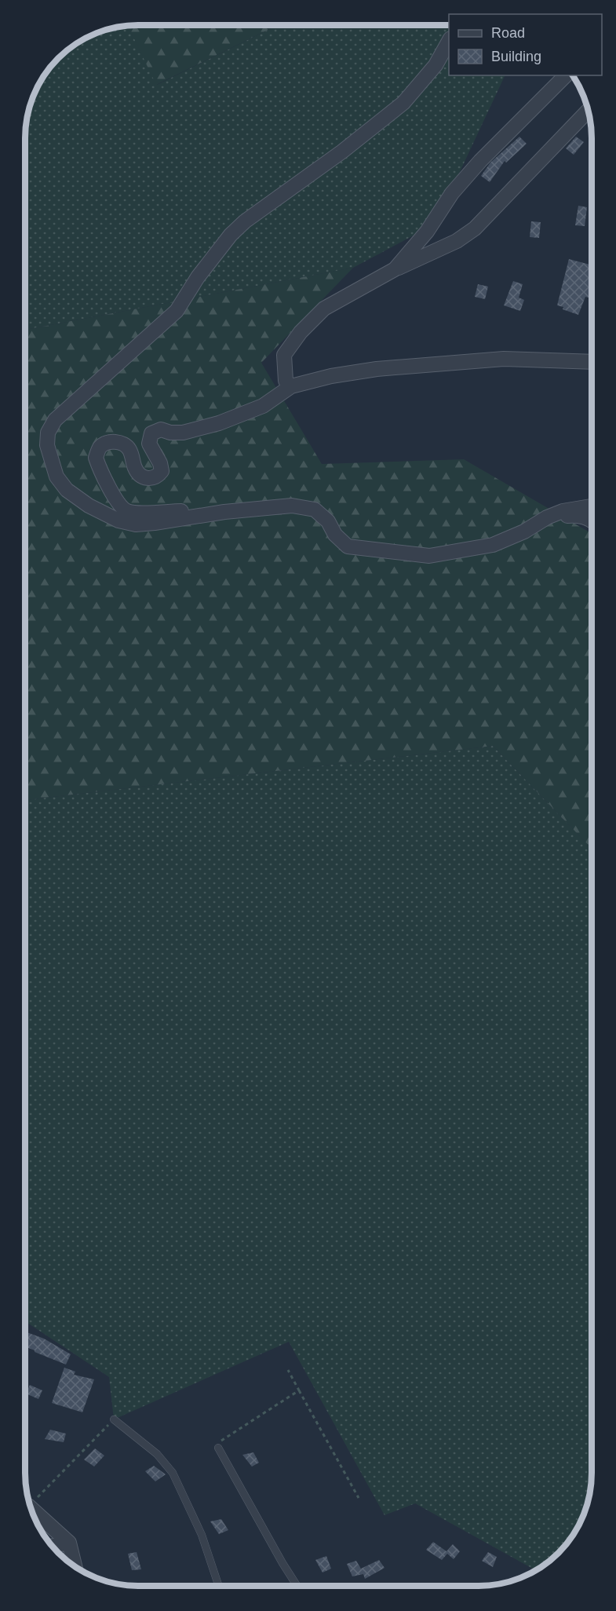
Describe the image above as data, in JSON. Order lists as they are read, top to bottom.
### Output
{
  "legend": ["Road", "Building"]
}
